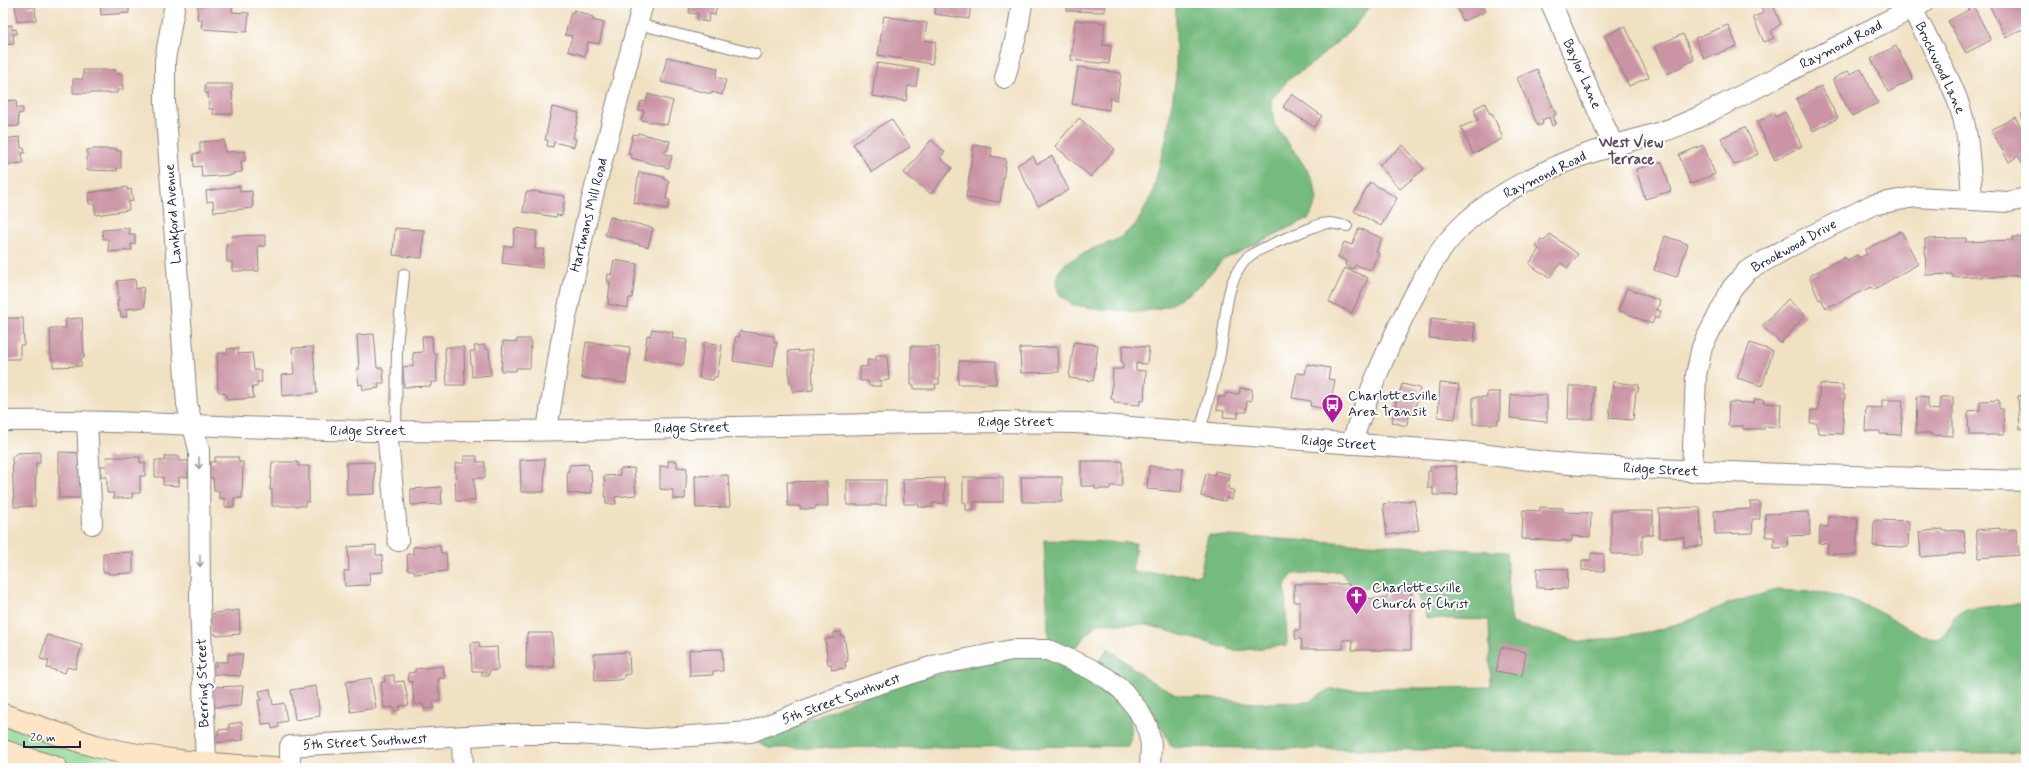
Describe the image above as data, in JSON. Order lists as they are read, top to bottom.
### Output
{
  "streets": {
    "street": [
      "Raymond Road",
      "Brockwood Lane",
      "Baylor Lane",
      "Lankford Avenue",
      "Hartmans Mill Road",
      "Brookwood Drive",
      "Ridge Street",
      "Berring Street",
      "5th Street Southwest"
    ]
  },
  "crossings": [
    ["Raymond Road", "Brockwood Lane"],
    ["Raymond Road", "Baylor Lane"],
    ["Raymond Road", "Ridge Street"],
    ["Brockwood Lane", "Brookwood Drive"],
    ["Lankford Avenue", "Ridge Street"],
    ["Lankford Avenue", "Berring Street"],
    ["Hartmans Mill Road", "Ridge Street"],
    ["Brookwood Drive", "Ridge Street"],
    ["Ridge Street", "Berring Street"]
  ],
  "one_way": ["Berring Street"],
  "districts": ["West View Terrace"],
  "places": {
    "bus stop": ["Charlottesville Area Transit"],
    "church": ["Charlottesville Church of Christ"]
  },
  "scale_bar": "20 m"
}
